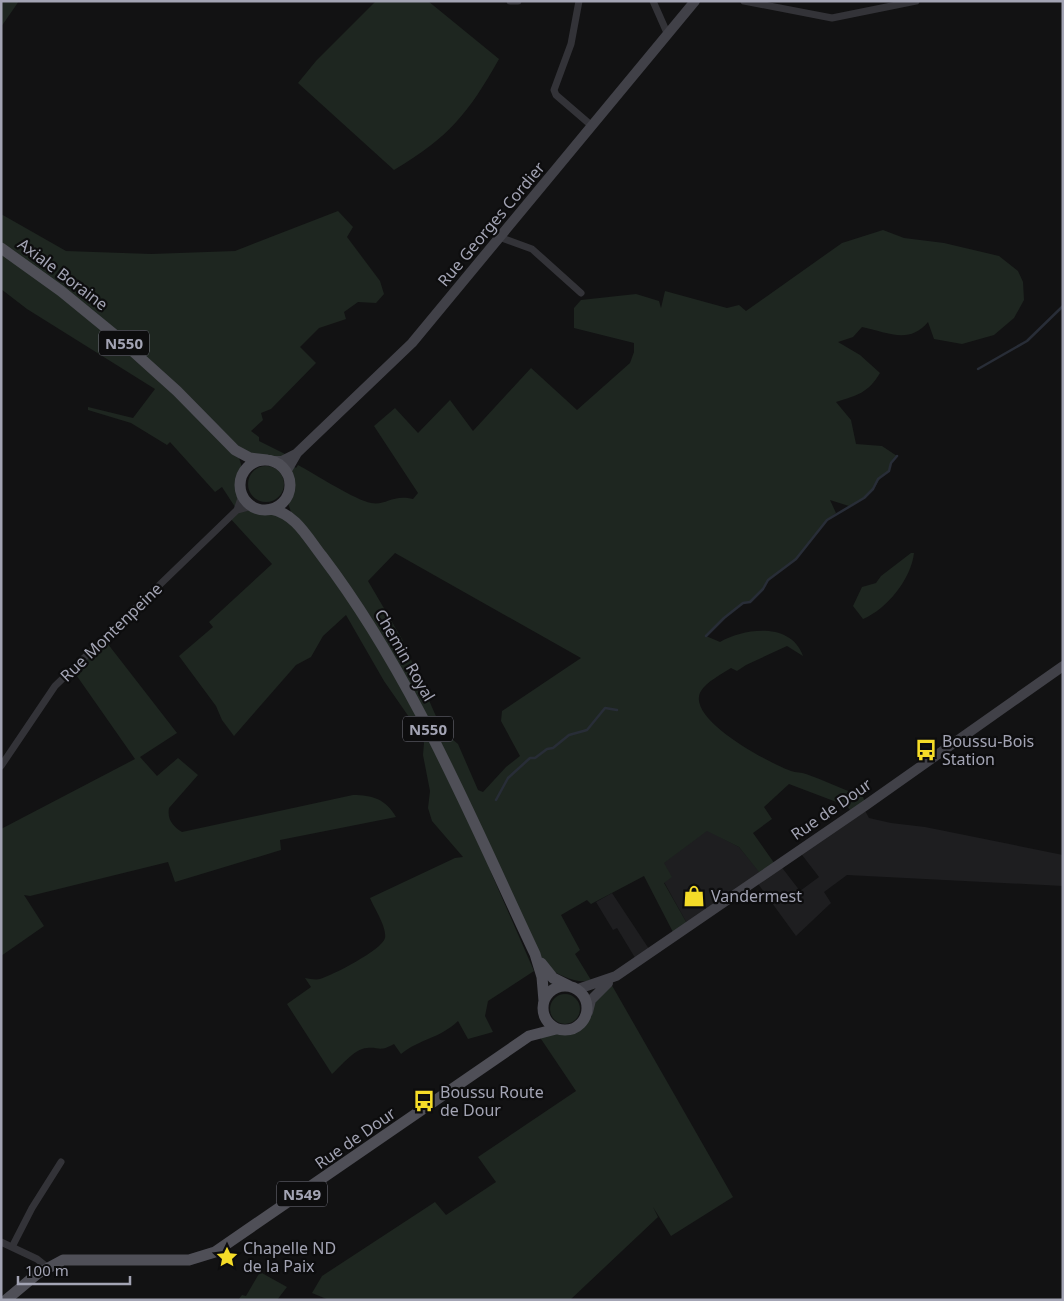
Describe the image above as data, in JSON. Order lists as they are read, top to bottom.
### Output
{
  "streets": {
    "main road": [
      "Axiale Boraine",
      "N550",
      "Chemin Royal",
      "Rue de Dour",
      "N549"
    ],
    "street": ["Rue Georges Cordier", "Rue Montenpeine"]
  },
  "crossings": [
    ["Rue Georges Cordier", "Axiale Boraine"],
    ["Rue Georges Cordier", "Rue Montenpeine"],
    ["Rue Georges Cordier", "Chemin Royal"],
    ["Axiale Boraine", "Rue Montenpeine"],
    ["Axiale Boraine", "Chemin Royal"],
    ["Rue Montenpeine", "Chemin Royal"],
    ["Chemin Royal", "Rue de Dour"],
    ["Rue de Dour", "N549"]
  ],
  "places": {
    "bus stop": ["Boussu-Bois Station", "Boussu Route de Dour"],
    "shop": ["Vandermest"],
    "place": ["Chapelle ND de la Paix"]
  },
  "scale_bar": "100 m"
}
